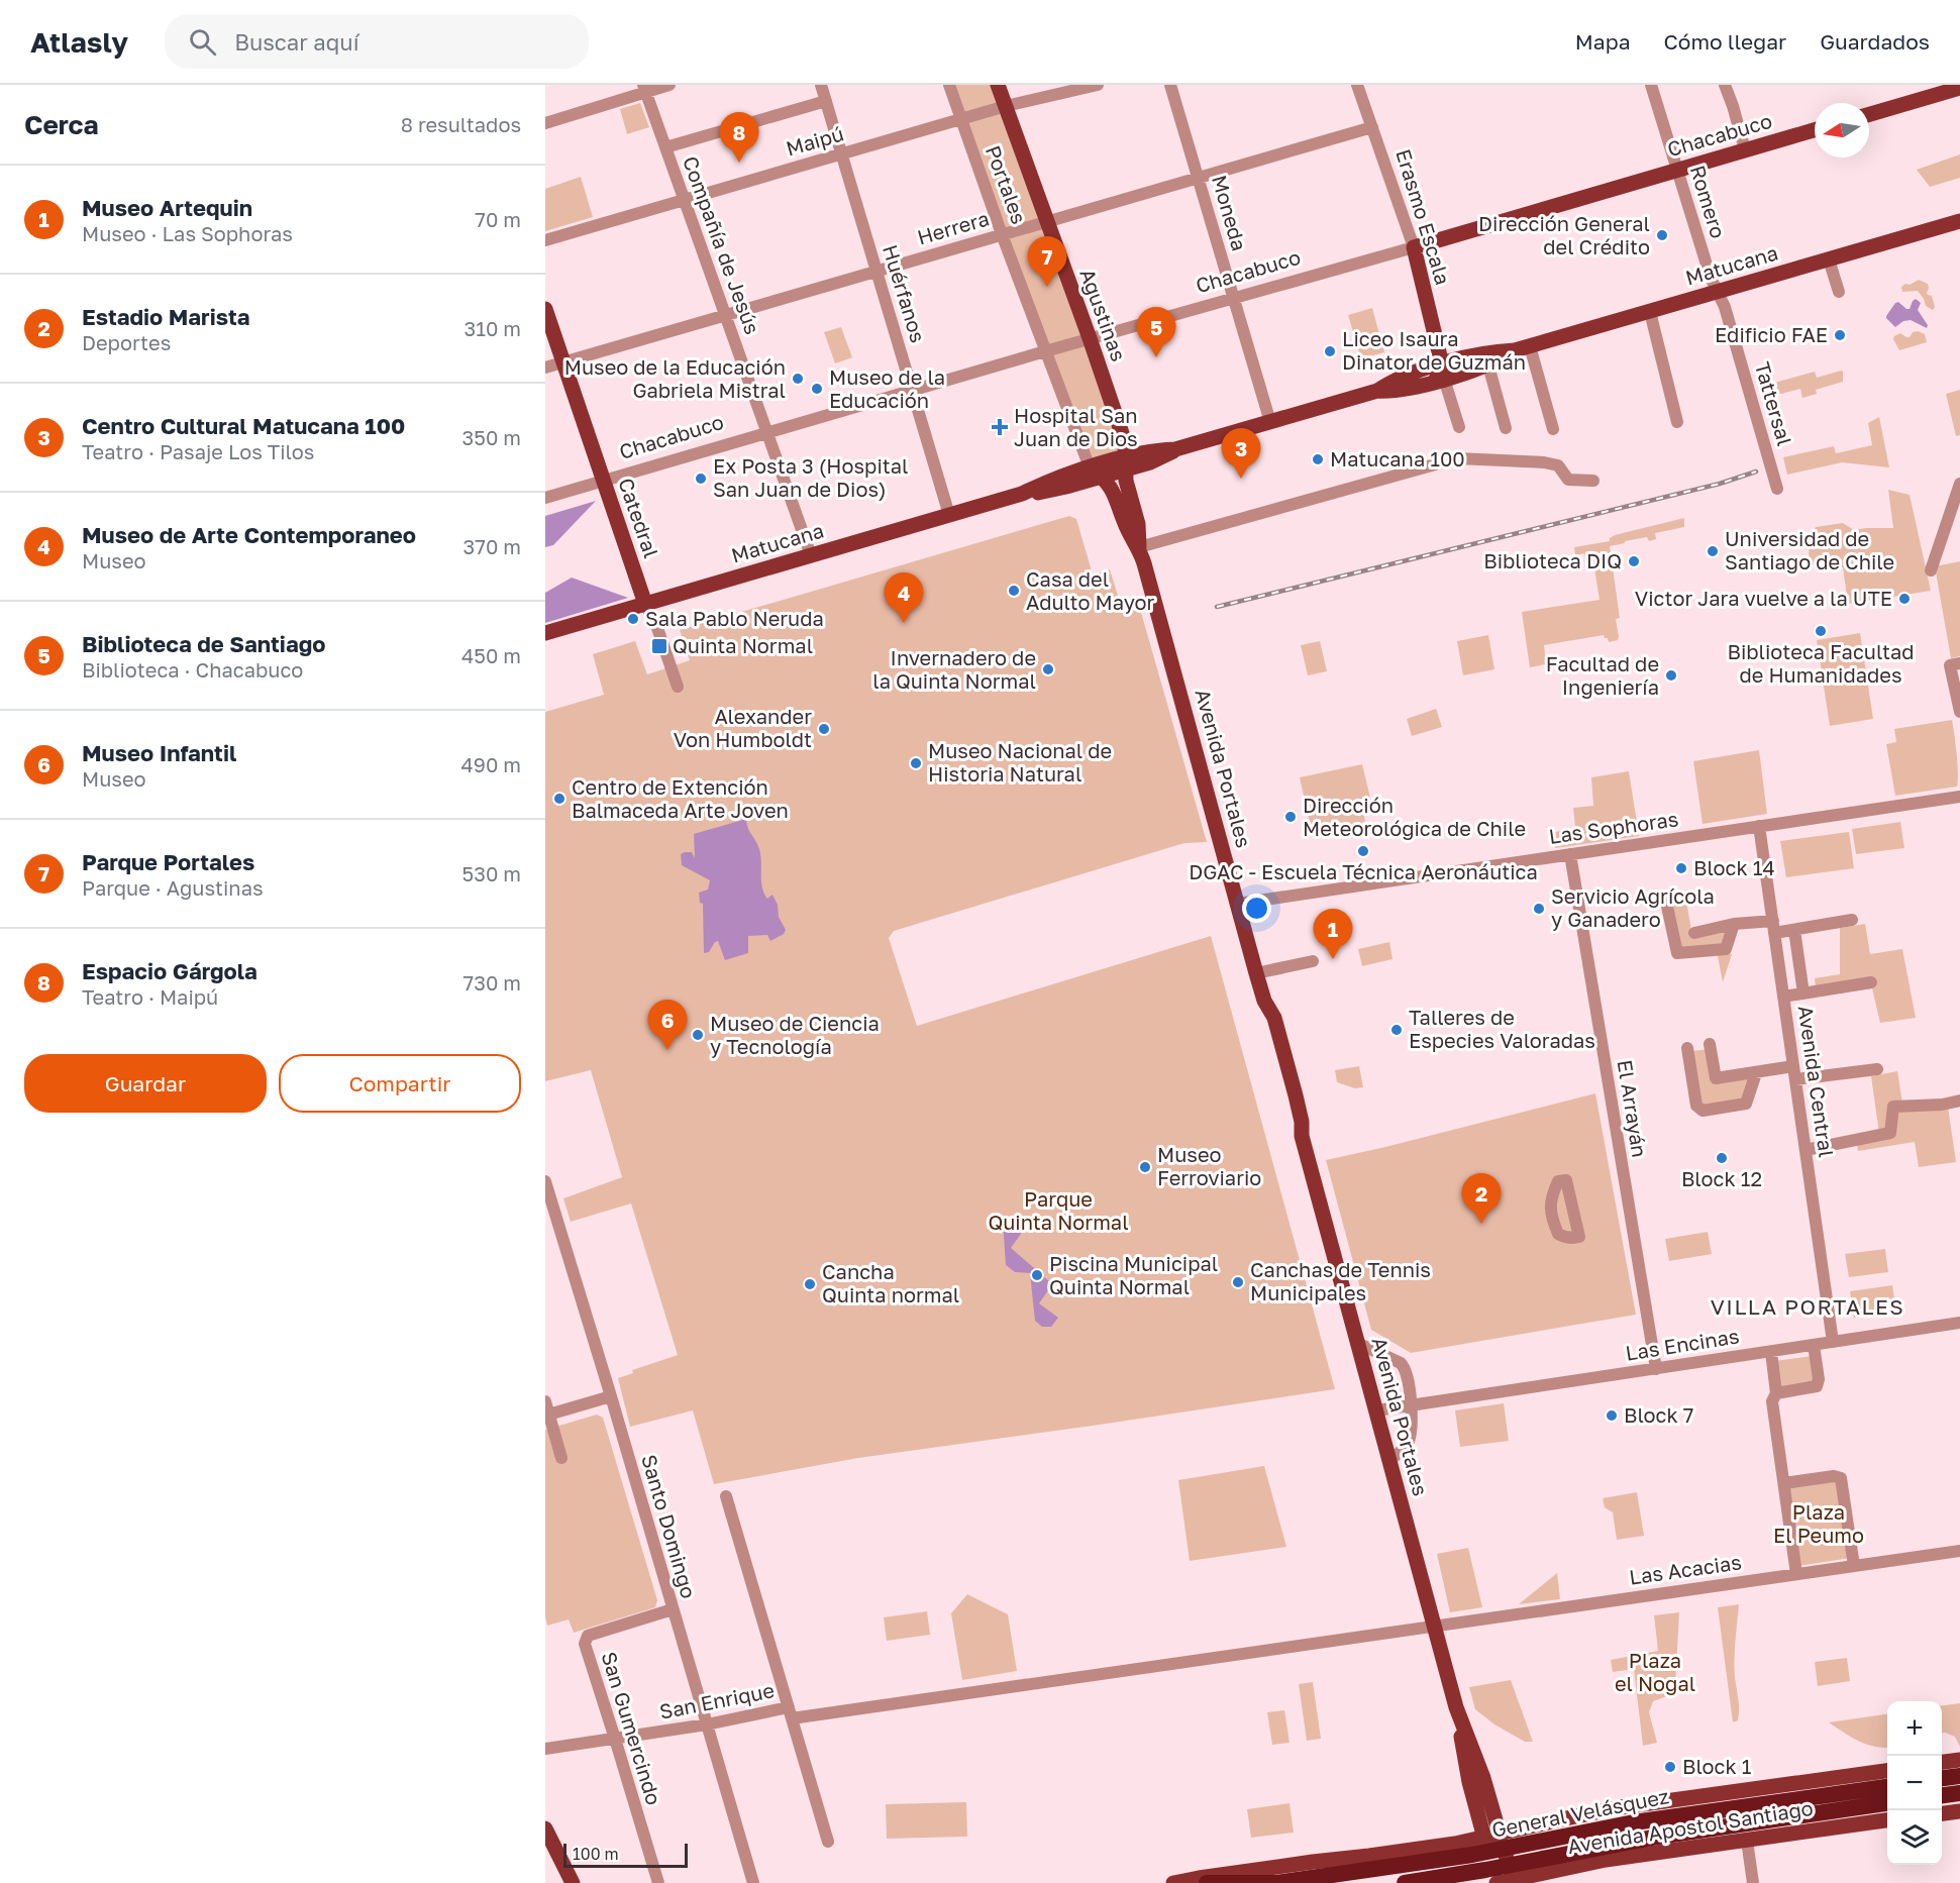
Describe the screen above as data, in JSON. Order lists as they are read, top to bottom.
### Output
{
  "streets": {
    "highway": ["General Velásquez"],
    "main road": [
      "Chacabuco",
      "Erasmo Escala",
      "Matucana",
      "Agustinas",
      "Catedral",
      "Avenida Portales",
      "Avenida Apostol Santiago"
    ],
    "street": [
      "Maipú",
      "Portales",
      "Romero",
      "Moneda",
      "Herrera",
      "Compañía de Jesús",
      "Huérfanos",
      "Tattersal",
      "Las Sophoras",
      "Avenida Central",
      "El Arrayán",
      "Las Encinas",
      "Santo Domingo",
      "Las Acacias",
      "San Enrique",
      "San Gumercindo"
    ]
  },
  "crossings": [
    ["Chacabuco", "Portales"],
    ["Chacabuco", "Romero"],
    ["Chacabuco", "Moneda"],
    ["Chacabuco", "Erasmo Escala"],
    ["Chacabuco", "Compañía de Jesús"],
    ["Chacabuco", "Huérfanos"],
    ["Chacabuco", "Agustinas"],
    ["Chacabuco", "Catedral"],
    ["Maipú", "Portales"],
    ["Maipú", "Compañía de Jesús"],
    ["Maipú", "Huérfanos"],
    ["Maipú", "Agustinas"],
    ["Portales", "Herrera"],
    ["Portales", "Matucana"],
    ["Portales", "Avenida Portales"],
    ["Romero", "Matucana"],
    ["Romero", "Tattersal"],
    ["Moneda", "Herrera"],
    ["Moneda", "Matucana"],
    ["Erasmo Escala", "Herrera"],
    ["Erasmo Escala", "Matucana"],
    ["Herrera", "Compañía de Jesús"],
    ["Herrera", "Huérfanos"],
    ["Herrera", "Agustinas"],
    ["Herrera", "Catedral"],
    ["Compañía de Jesús", "Matucana"],
    ["Matucana", "Huérfanos"],
    ["Matucana", "Agustinas"],
    ["Matucana", "Catedral"],
    ["Matucana", "Avenida Portales"],
    ["Agustinas", "Avenida Portales"],
    ["Avenida Portales", "Las Sophoras"],
    ["Avenida Portales", "Las Encinas"],
    ["Avenida Portales", "Las Acacias"],
    ["Avenida Portales", "Avenida Apostol Santiago"],
    ["Las Sophoras", "Avenida Central"],
    ["Las Sophoras", "El Arrayán"],
    ["Avenida Central", "Las Encinas"],
    ["El Arrayán", "Las Encinas"],
    ["Santo Domingo", "San Enrique"],
    ["Santo Domingo", "San Gumercindo"],
    ["Las Acacias", "San Enrique"],
    ["San Enrique", "San Gumercindo"]
  ],
  "districts": ["VILLA PORTALES"],
  "parks": ["Parque Quinta Normal", "Plaza El Peumo", "Plaza el Nogal"],
  "places": {
    "other": [
      "Dirección General del Crédito",
      "Edificio FAE",
      "Liceo Isaura Dinator de Guzmán",
      "Museo de la Educación Gabriela Mistral",
      "Museo de la Educación",
      "Matucana 100",
      "Ex Posta 3 (Hospital San Juan de Dios)",
      "Universidad de Santiago de Chile",
      "Biblioteca DIQ",
      "Casa del Adulto Mayor",
      "Victor Jara vuelve a la UTE",
      "Sala Pablo Neruda",
      "Biblioteca Facultad de Humanidades",
      "Invernadero de la Quinta Normal",
      "Facultad de Ingeniería",
      "Alexander Von Humboldt",
      "Museo Nacional de Historia Natural",
      "Centro de Extención Balmaceda Arte Joven",
      "Dirección Meteorológica de Chile",
      "DGAC - Escuela Técnica Aeronáutica",
      "Block 14",
      "Servicio Agrícola y Ganadero",
      "Talleres de Especies Valoradas",
      "Museo de Ciencia y Tecnología",
      "Block 12",
      "Museo Ferroviario",
      "Piscina Municipal Quinta Normal",
      "Canchas de Tennis Municipales",
      "Cancha Quinta normal",
      "Block 7",
      "Block 1"
    ],
    "health": ["Hospital San Juan de Dios"],
    "transit": ["Quinta Normal"]
  },
  "scale_bar": "100 m",
  "north": "left",
  "page": {
    "header": "Atlasly",
    "search": "Buscar aquí",
    "nav": ["Mapa", "Cómo llegar", "Guardados"],
    "heading": ["Cerca", "8 resultados"],
    "pins": [
      "8",
      "7",
      "5",
      "3",
      "4",
      "1",
      "6",
      "2"
    ],
    "list": [
      {
        "mark": "1",
        "name": "Museo Artequin",
        "note": "Museo · Las Sophoras",
        "value": "70 m"
      },
      {
        "mark": "2",
        "name": "Estadio Marista",
        "note": "Deportes",
        "value": "310 m"
      },
      {
        "mark": "3",
        "name": "Centro Cultural Matucana 100",
        "note": "Teatro · Pasaje Los Tilos",
        "value": "350 m"
      },
      {
        "mark": "4",
        "name": "Museo de Arte Contemporaneo",
        "note": "Museo",
        "value": "370 m"
      },
      {
        "mark": "5",
        "name": "Biblioteca de Santiago",
        "note": "Biblioteca · Chacabuco",
        "value": "450 m"
      },
      {
        "mark": "6",
        "name": "Museo Infantil",
        "note": "Museo",
        "value": "490 m"
      },
      {
        "mark": "7",
        "name": "Parque Portales",
        "note": "Parque · Agustinas",
        "value": "530 m"
      },
      {
        "mark": "8",
        "name": "Espacio Gárgola",
        "note": "Teatro · Maipú",
        "value": "730 m"
      }
    ],
    "buttons": ["Guardar", "Compartir"],
    "map_buttons": ["+", "−"],
    "scale": "100 m"
  }
}
